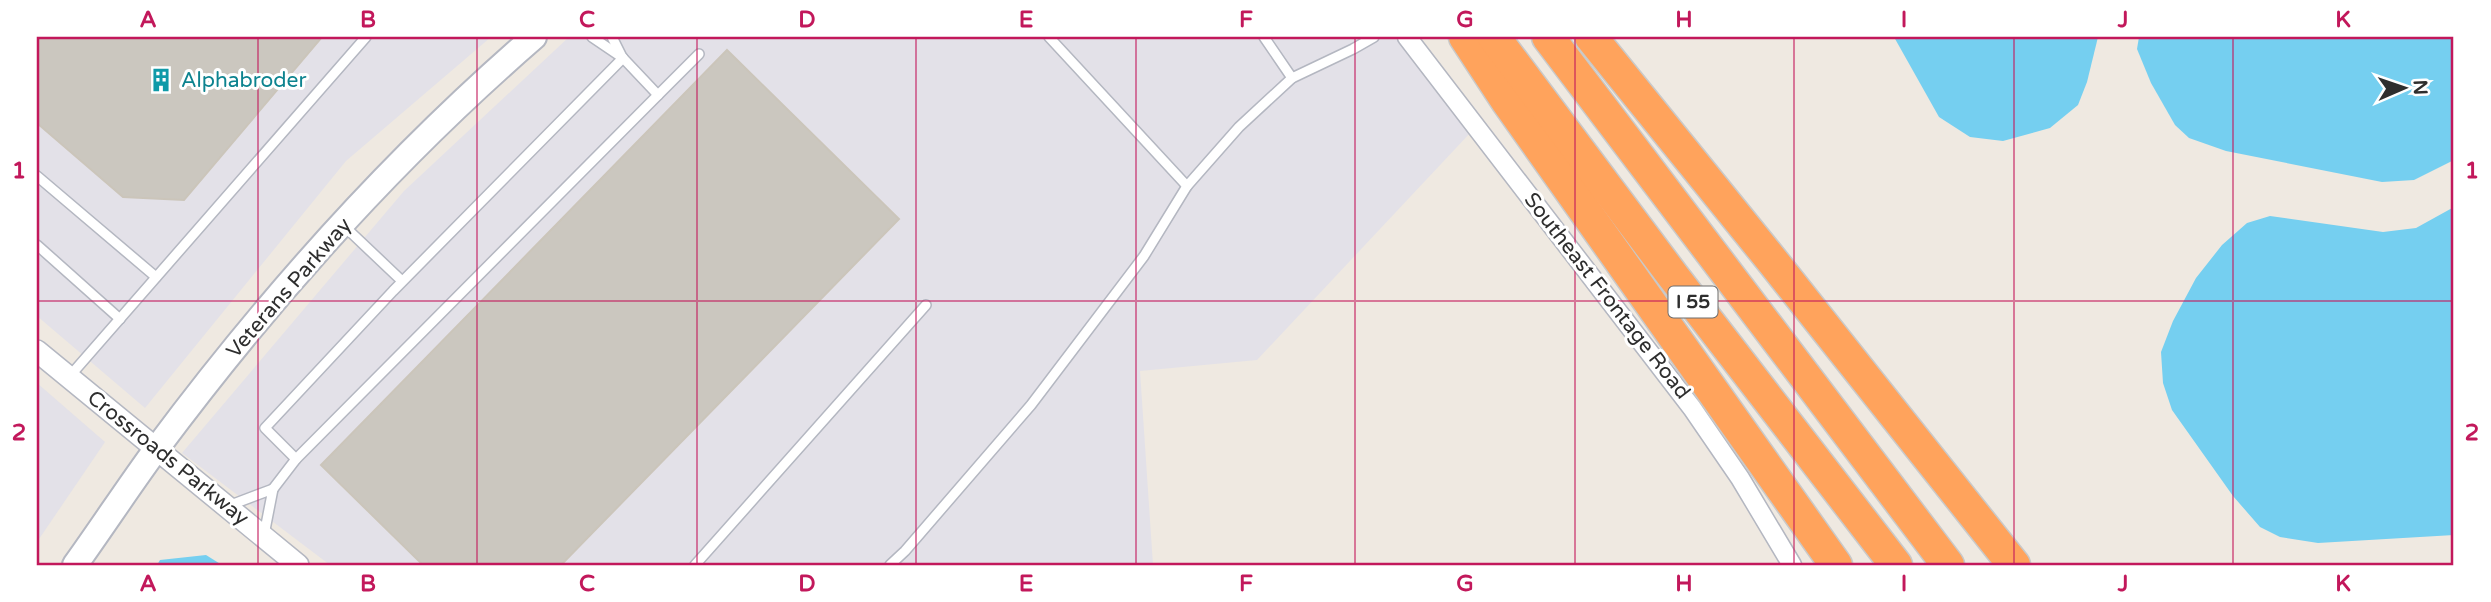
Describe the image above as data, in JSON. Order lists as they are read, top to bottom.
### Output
{
  "streets": {
    "highway": ["I 55"],
    "main road": ["Veterans Parkway"],
    "street": ["Southeast Frontage Road", "Crossroads Parkway"]
  },
  "crossings": [
    ["Veterans Parkway", "Crossroads Parkway"]
  ],
  "places": {
    "building": ["Alphabroder"]
  },
  "north": "right",
  "grid": {
    "columns": [
      "A",
      "B",
      "C",
      "D",
      "E",
      "F",
      "G",
      "H",
      "I",
      "J",
      "K"
    ],
    "rows": ["1", "2"]
  }
}
